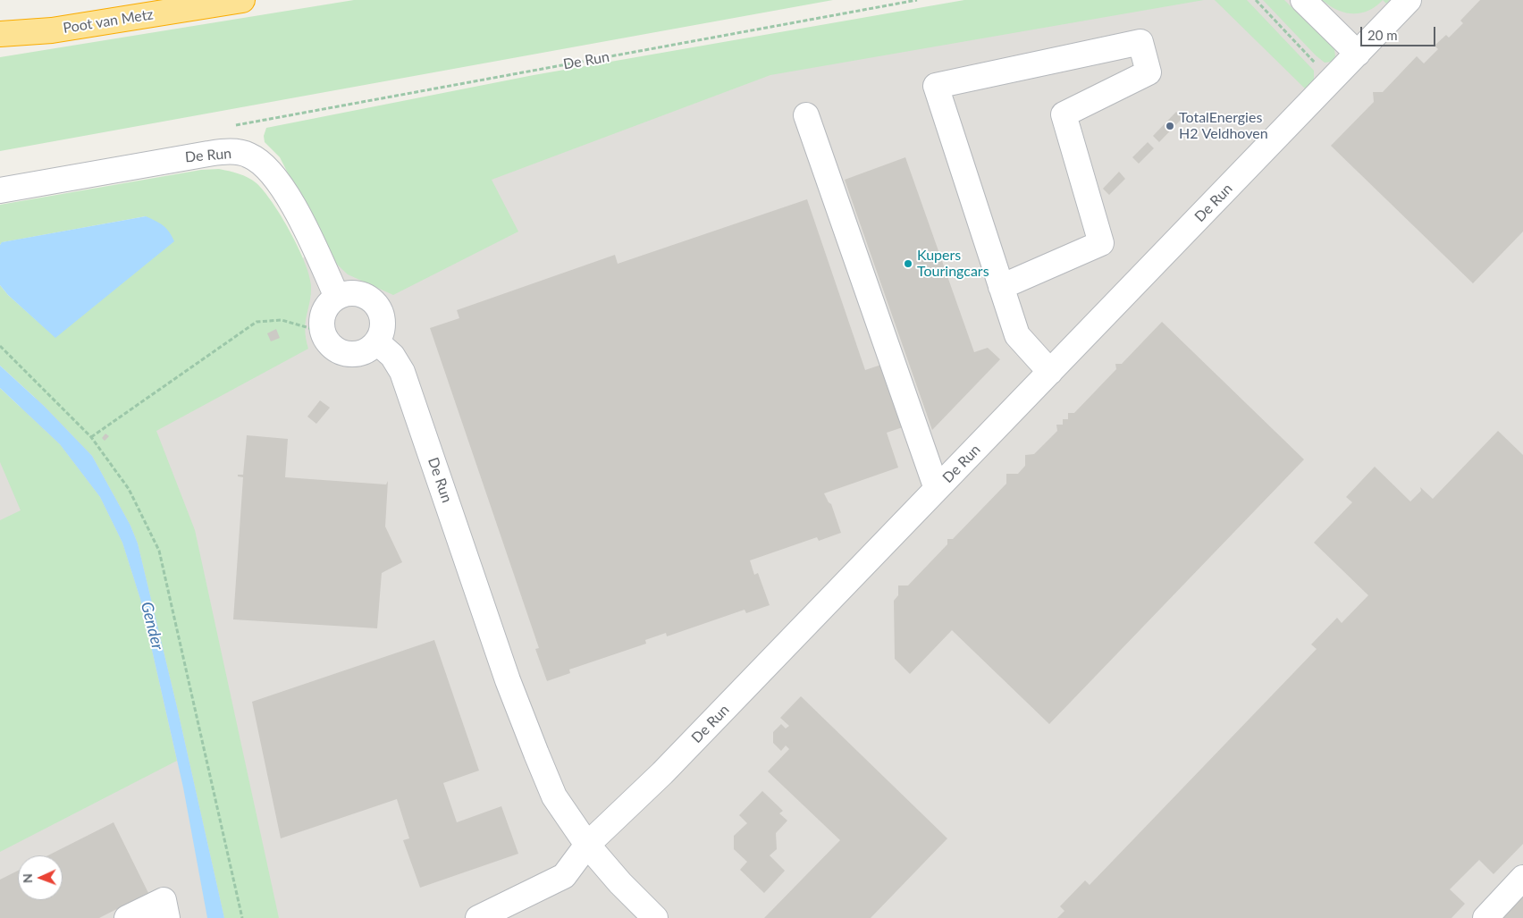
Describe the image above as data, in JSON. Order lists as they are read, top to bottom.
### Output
{
  "streets": {
    "highway": ["Poot van Metz"],
    "street": ["De Run"]
  },
  "water": ["Gender"],
  "places": ["TotalEnergies H2 Veldhoven", "Kupers Touringcars"],
  "scale_bar": "20 m",
  "north": "left"
}
